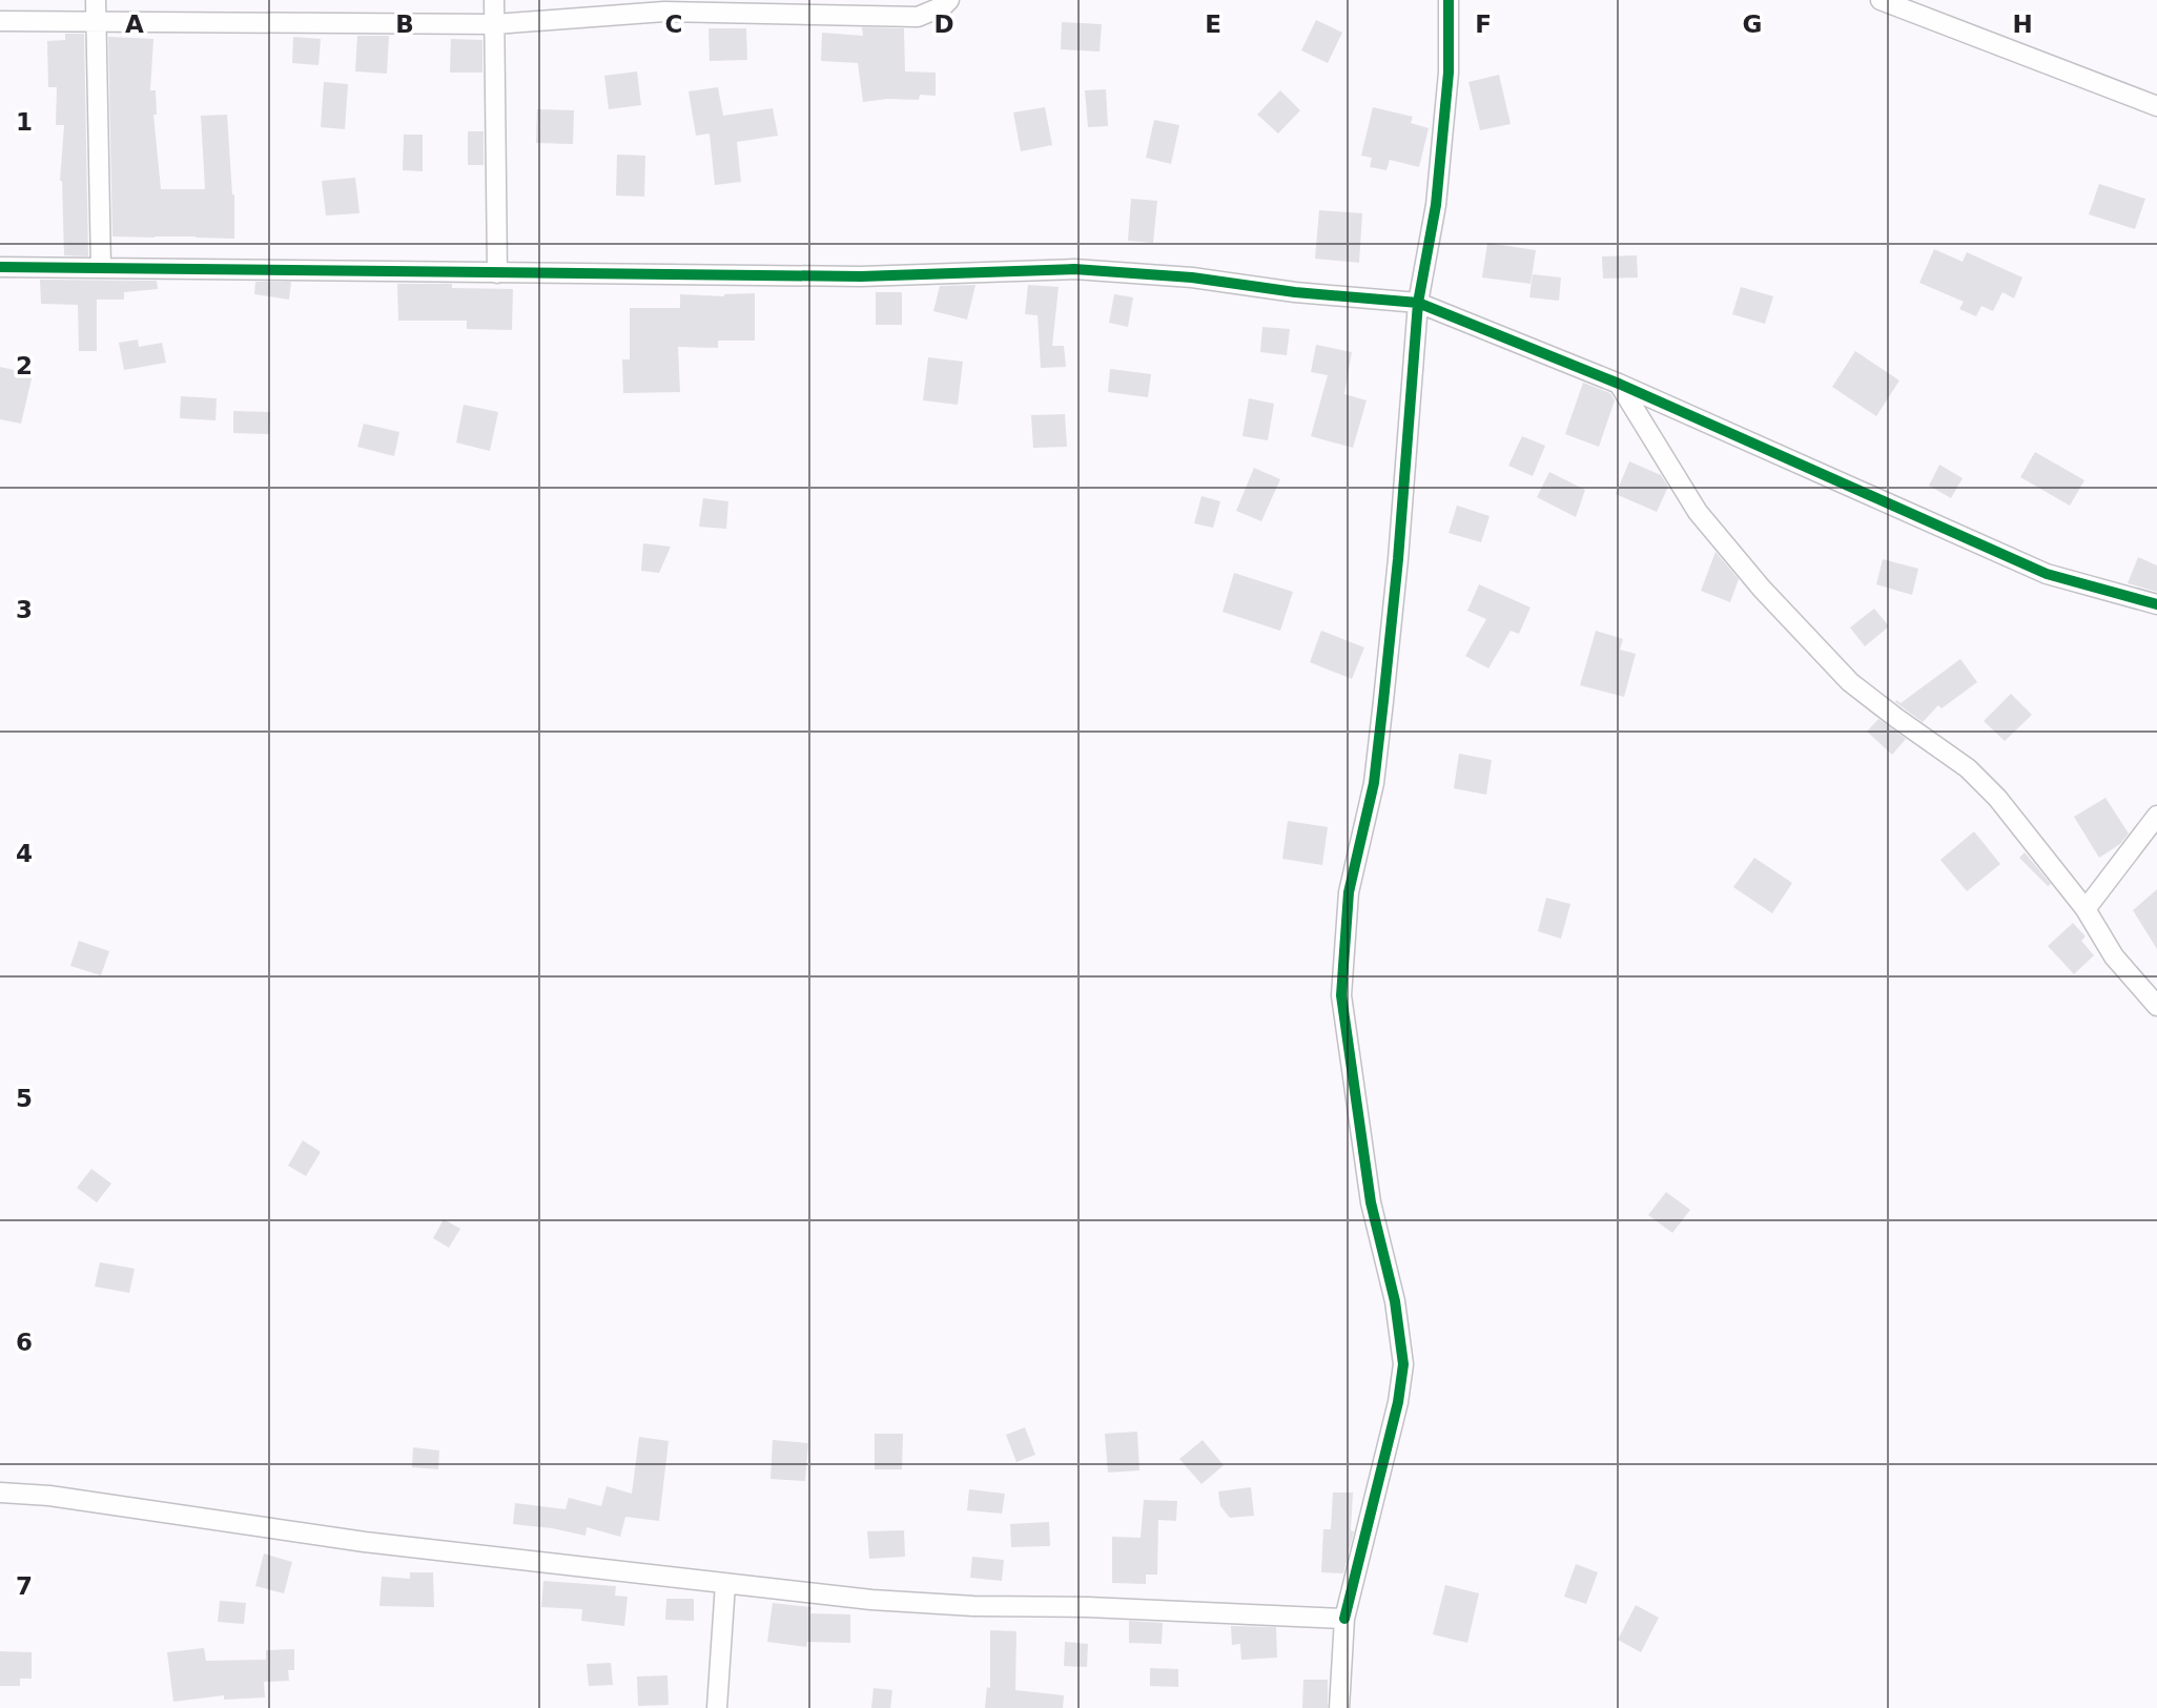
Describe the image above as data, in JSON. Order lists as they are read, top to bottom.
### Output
{
  "grid": {
    "columns": [
      "A",
      "B",
      "C",
      "D",
      "E",
      "F",
      "G",
      "H"
    ],
    "rows": [
      "1",
      "2",
      "3",
      "4",
      "5",
      "6",
      "7"
    ]
  }
}
